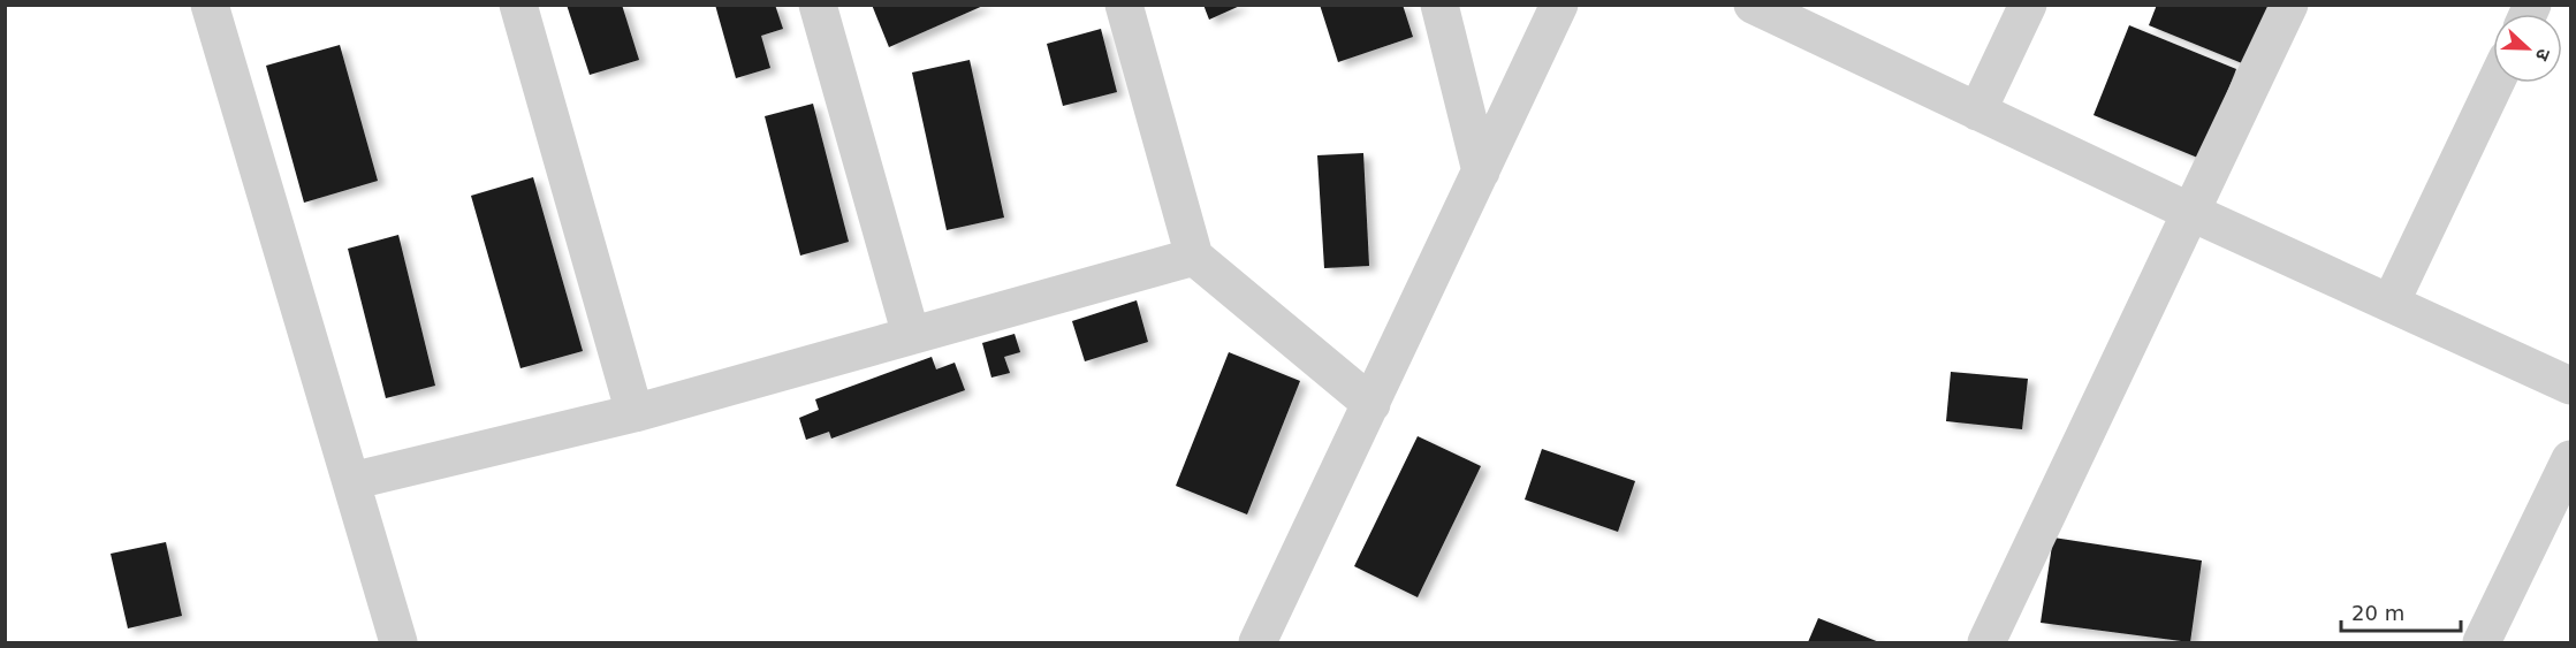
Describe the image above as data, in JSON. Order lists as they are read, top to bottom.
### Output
{
  "scale_bar": "20 m",
  "north": "right"
}
